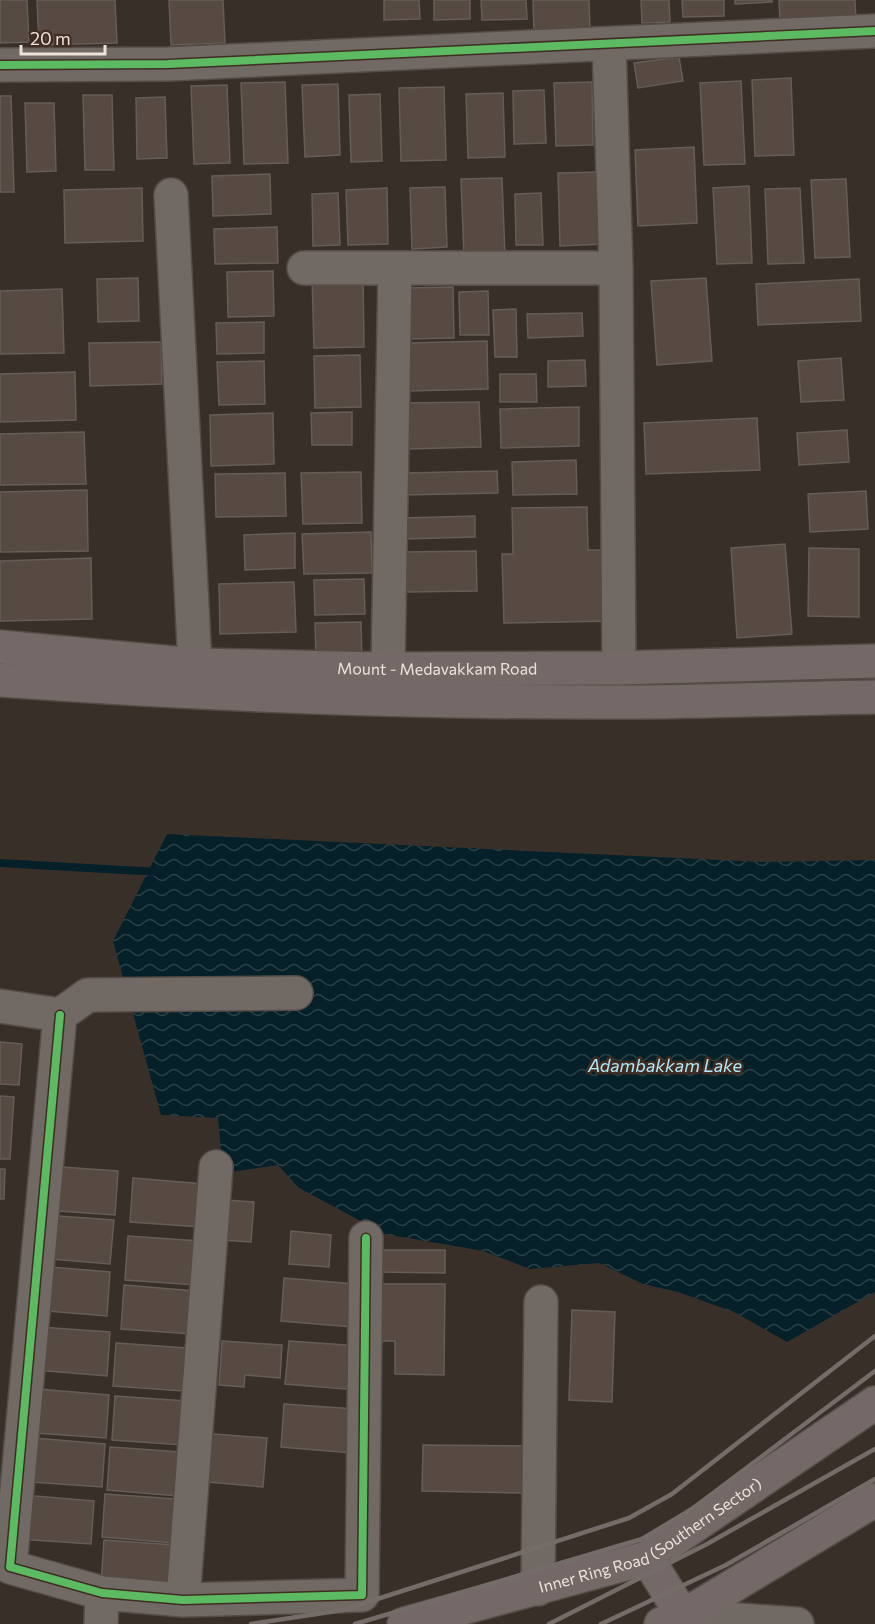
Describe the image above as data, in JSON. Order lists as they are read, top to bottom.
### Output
{
  "streets": {
    "main road": ["Mount - Medavakkam Road", "Inner Ring Road (Southern Sector)"]
  },
  "water": ["Adambakkam Lake"],
  "scale_bar": "20 m"
}
